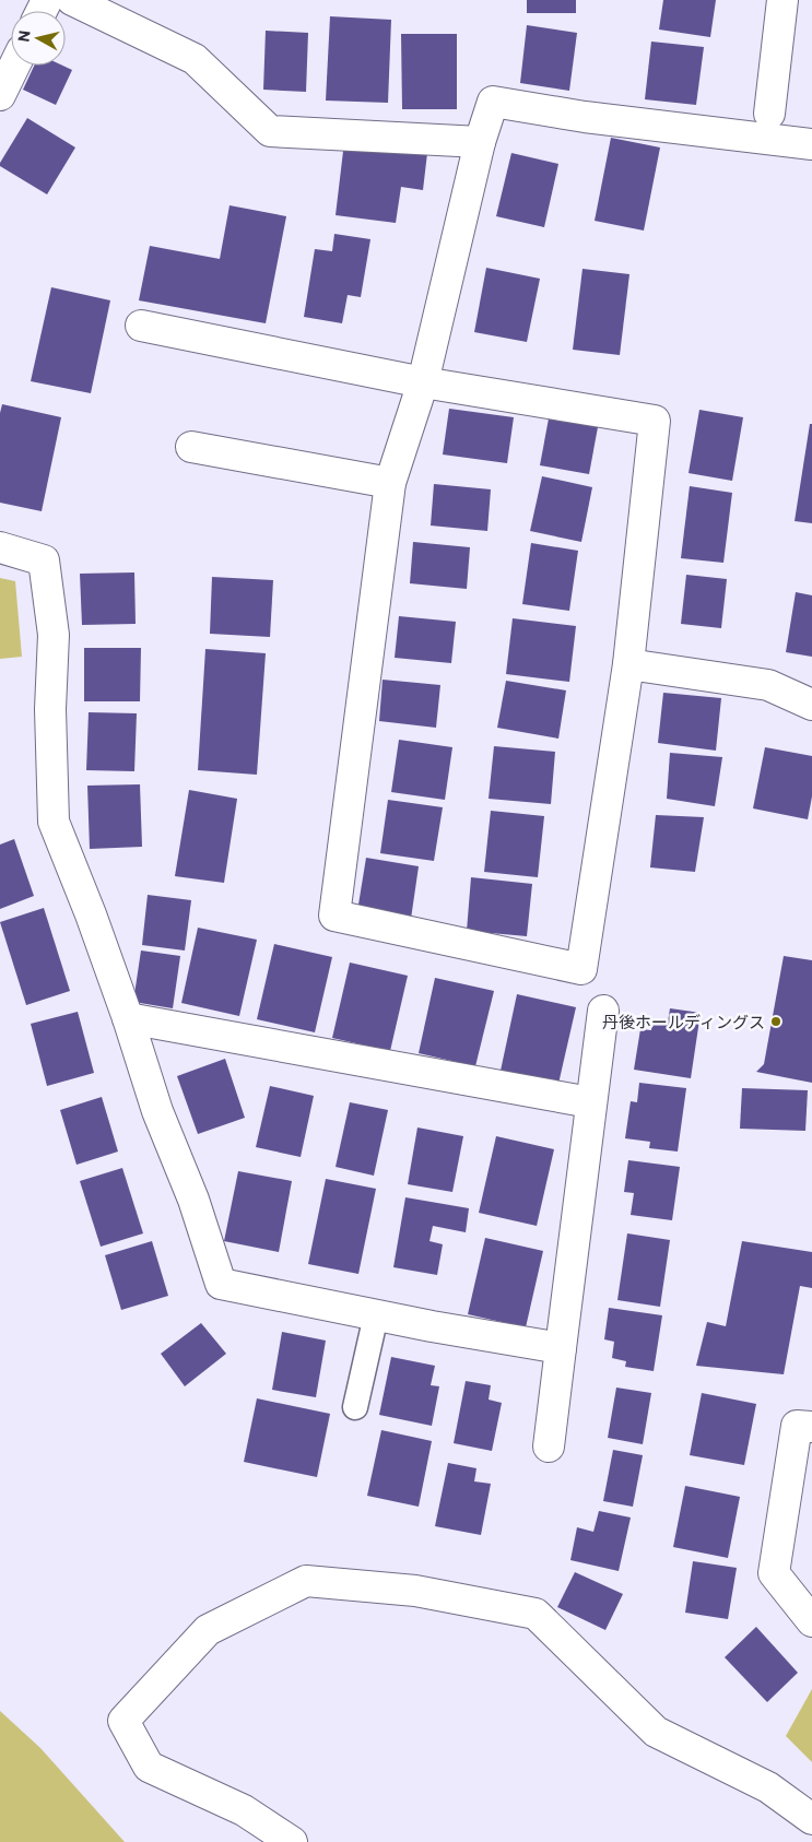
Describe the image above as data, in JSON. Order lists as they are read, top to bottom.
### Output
{
  "places": ["丹後ホールディングス"],
  "north": "left"
}
